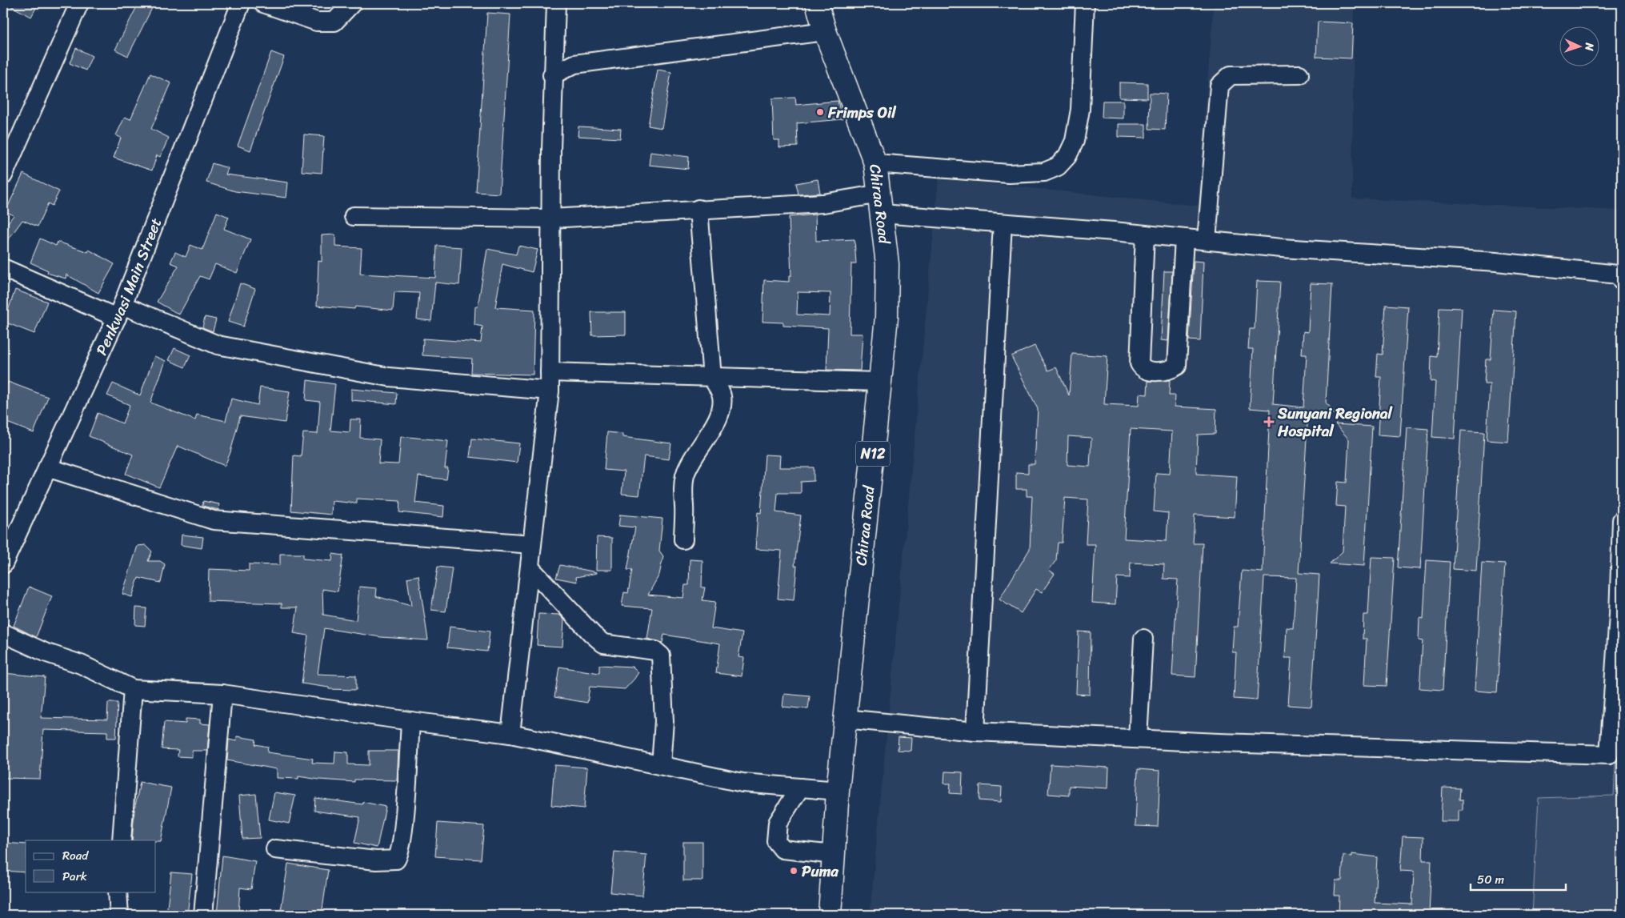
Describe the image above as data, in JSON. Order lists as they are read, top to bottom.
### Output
{
  "streets": {
    "highway": ["Chiraa Road", "N12"],
    "street": ["Penkwasi Main Street"]
  },
  "places": {
    "other": ["Frimps Oil", "Puma"],
    "health": ["Sunyani Regional Hospital"]
  },
  "legend": ["Road", "Park"],
  "scale_bar": "50 m",
  "north": "right"
}
